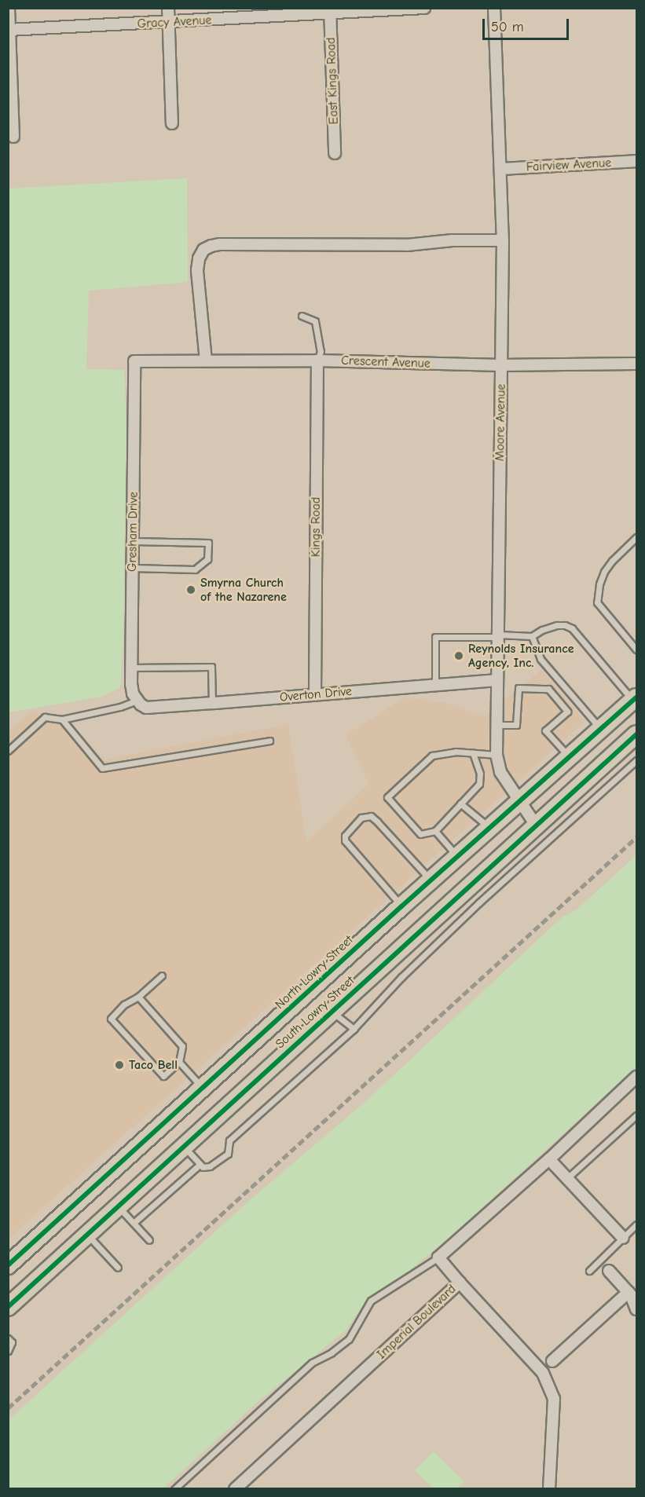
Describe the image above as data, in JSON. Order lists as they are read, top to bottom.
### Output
{
  "streets": {
    "main road": ["North Lowry Street", "South Lowry Street"],
    "street": [
      "Gracy Avenue",
      "East Kings Road",
      "Fairview Avenue",
      "Crescent Avenue",
      "Moore Avenue",
      "Kings Road",
      "Gresham Drive",
      "Overton Drive",
      "Imperial Boulevard"
    ]
  },
  "crossings": [
    ["Gracy Avenue", "East Kings Road"],
    ["Fairview Avenue", "Moore Avenue"],
    ["Crescent Avenue", "Moore Avenue"],
    ["Crescent Avenue", "Kings Road"],
    ["Crescent Avenue", "Gresham Drive"],
    ["Moore Avenue", "Overton Drive"],
    ["Moore Avenue", "North Lowry Street"],
    ["Moore Avenue", "South Lowry Street"],
    ["Kings Road", "Overton Drive"],
    ["Gresham Drive", "Overton Drive"]
  ],
  "places": ["Smyrna Church of the Nazarene", "Reynolds Insurance Agency, Inc.", "Taco Bell"],
  "scale_bar": "50 m"
}
